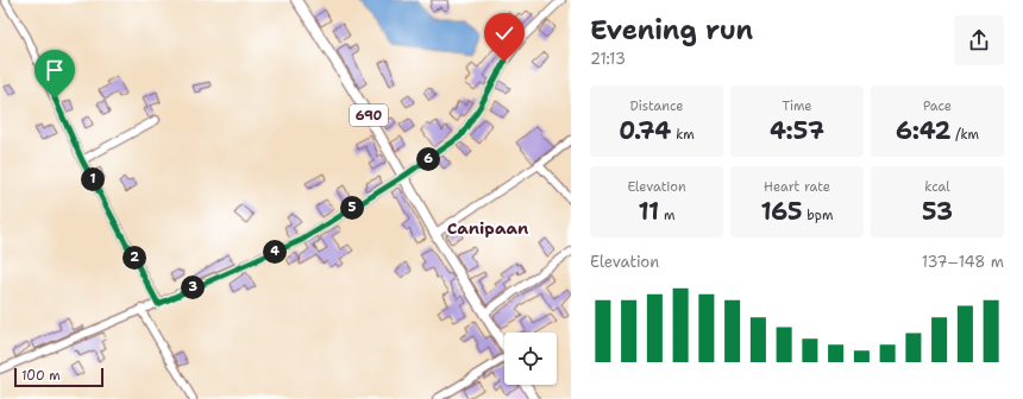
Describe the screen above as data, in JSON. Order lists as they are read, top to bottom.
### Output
{
  "streets": {
    "main road": ["690"]
  },
  "districts": ["Canipaan"],
  "scale_bar": "100 m",
  "page": {
    "heading": ["Evening run", "21:13"],
    "stats": [
      ["Distance", "0.74 km"],
      ["Time", "4:57"],
      ["Pace", "6:42 /km"],
      ["Elevation", "11 m"],
      ["Heart rate", "165 bpm"],
      ["kcal", "53"]
    ],
    "pins": [
      "6",
      "1",
      "5",
      "4",
      "2",
      "3"
    ],
    "chart": ["Elevation", "137–148 m"],
    "scale": "100 m"
  }
}
